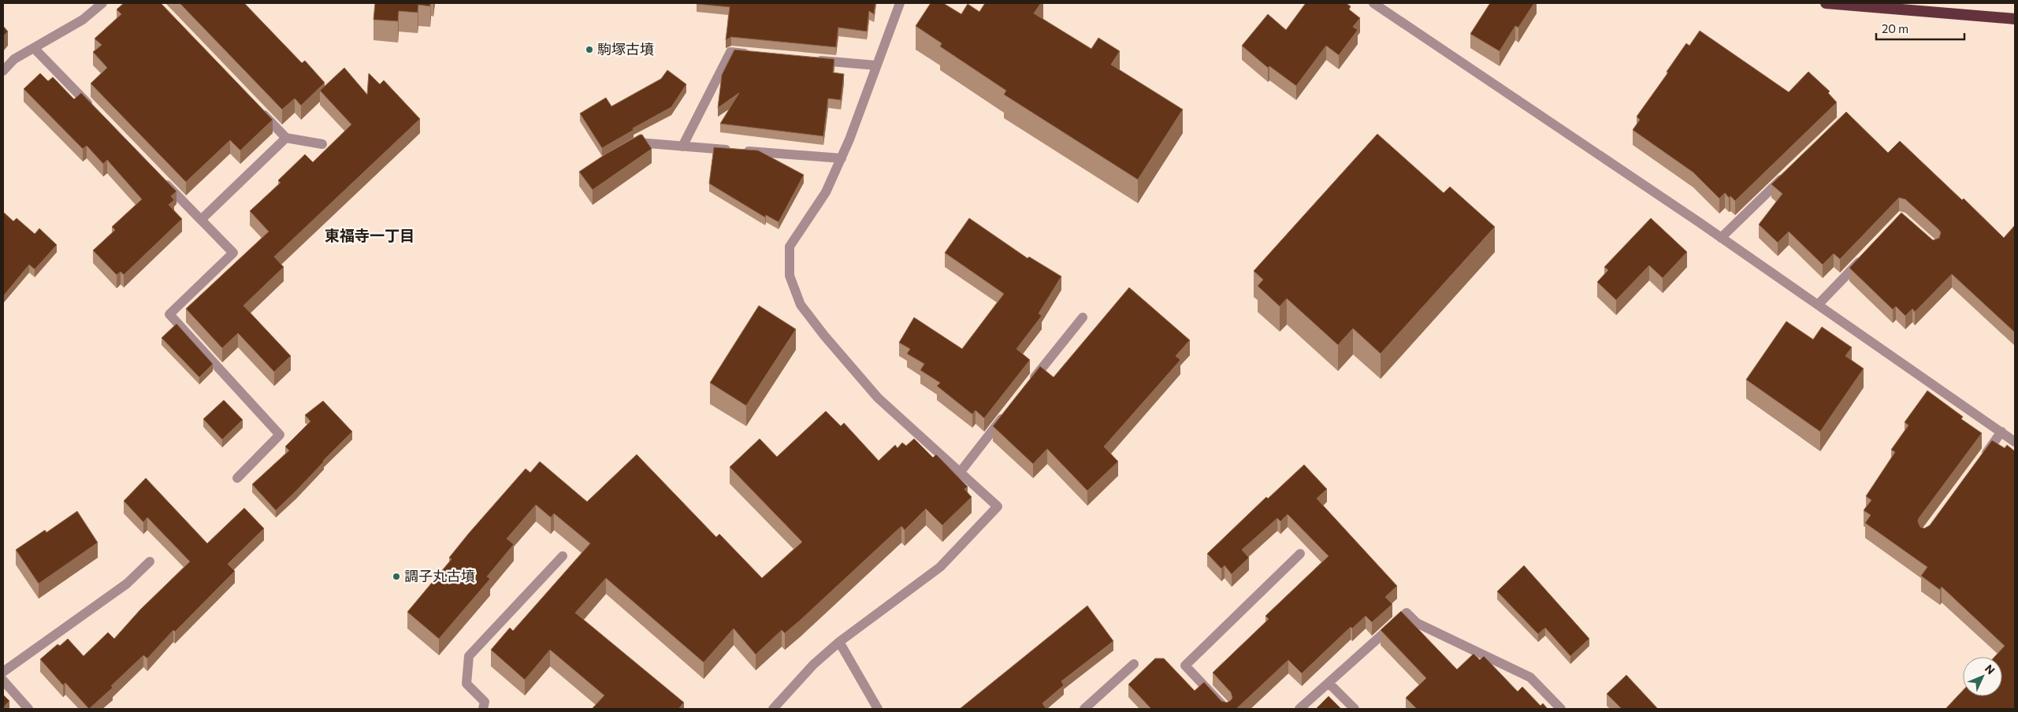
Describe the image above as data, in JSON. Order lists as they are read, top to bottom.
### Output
{
  "districts": ["東福寺一丁目"],
  "places": ["駒塚古墳", "調子丸古墳"],
  "scale_bar": "20 m",
  "north": "top right"
}
